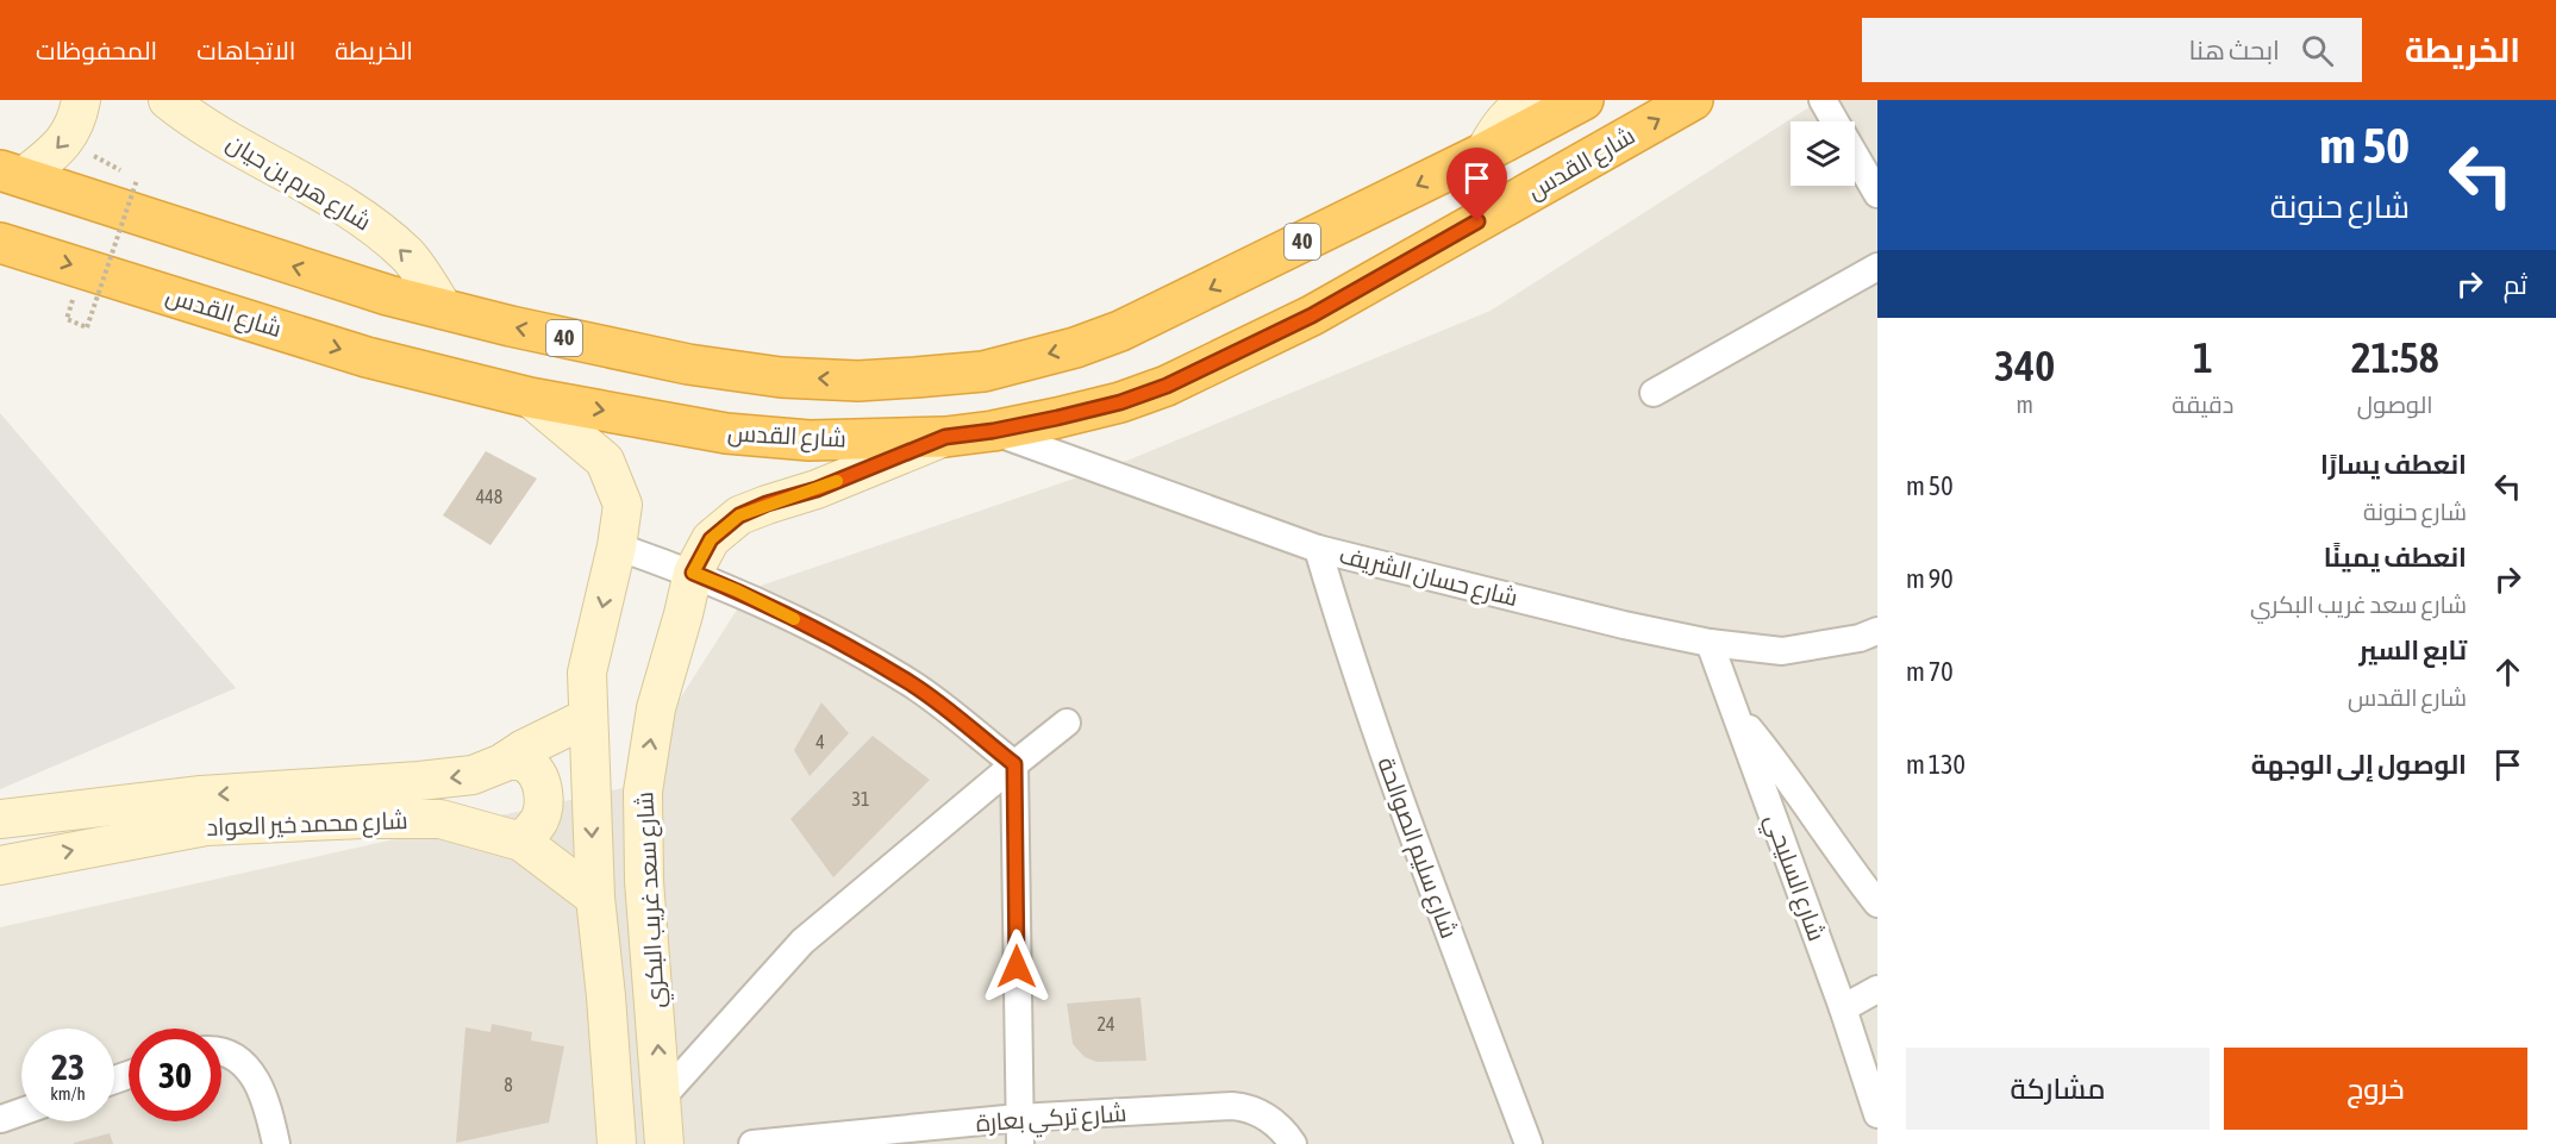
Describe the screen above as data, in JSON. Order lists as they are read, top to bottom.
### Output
{
  "streets": {
    "highway": ["شارع القدس", "40"],
    "street": [
      "شارع هرم بن حيان",
      "شارع حسان الشريف",
      "شارع محمد خير العواد",
      "شارع سليم الصوالحة",
      "شارع السليحي",
      "شارع سعد غريب البكري",
      "شارع تركي بعارة"
    ]
  },
  "crossings": [
    ["شارع القدس", "شارع حسان الشريف"],
    ["شارع القدس", "شارع سعد غريب البكري"],
    ["شارع هرم بن حيان", "40"],
    ["شارع حسان الشريف", "شارع سليم الصوالحة"],
    ["شارع حسان الشريف", "شارع السليحي"],
    ["شارع محمد خير العواد", "شارع سعد غريب البكري"]
  ],
  "one_way": ["شارع هرم بن حيان"],
  "house_numbers": [
    "448",
    "4",
    "31",
    "24",
    "8"
  ],
  "page": {
    "header": "الخريطة",
    "search": "ابحث هنا",
    "nav": ["الخريطة", "الاتجاهات", "المحفوظات"],
    "turn": ["50 m", "شارع حنونة"],
    "then": "ثم",
    "eta": [
      "21:58",
      "الوصول",
      "1",
      "دقيقة",
      "340",
      "m"
    ],
    "list": [
      {
        "name": "انعطف يسارًا",
        "note": "شارع حنونة",
        "value": "50 m"
      },
      {
        "name": "انعطف يمينًا",
        "note": "شارع سعد غريب البكري",
        "value": "90 m"
      },
      {
        "name": "تابع السير",
        "note": "شارع القدس",
        "value": "70 m"
      },
      {
        "name": "الوصول إلى الوجهة",
        "value": "130 m"
      }
    ],
    "speed": "23 km/h",
    "limit": "30",
    "buttons": ["خروج", "مشاركة"]
  }
}
